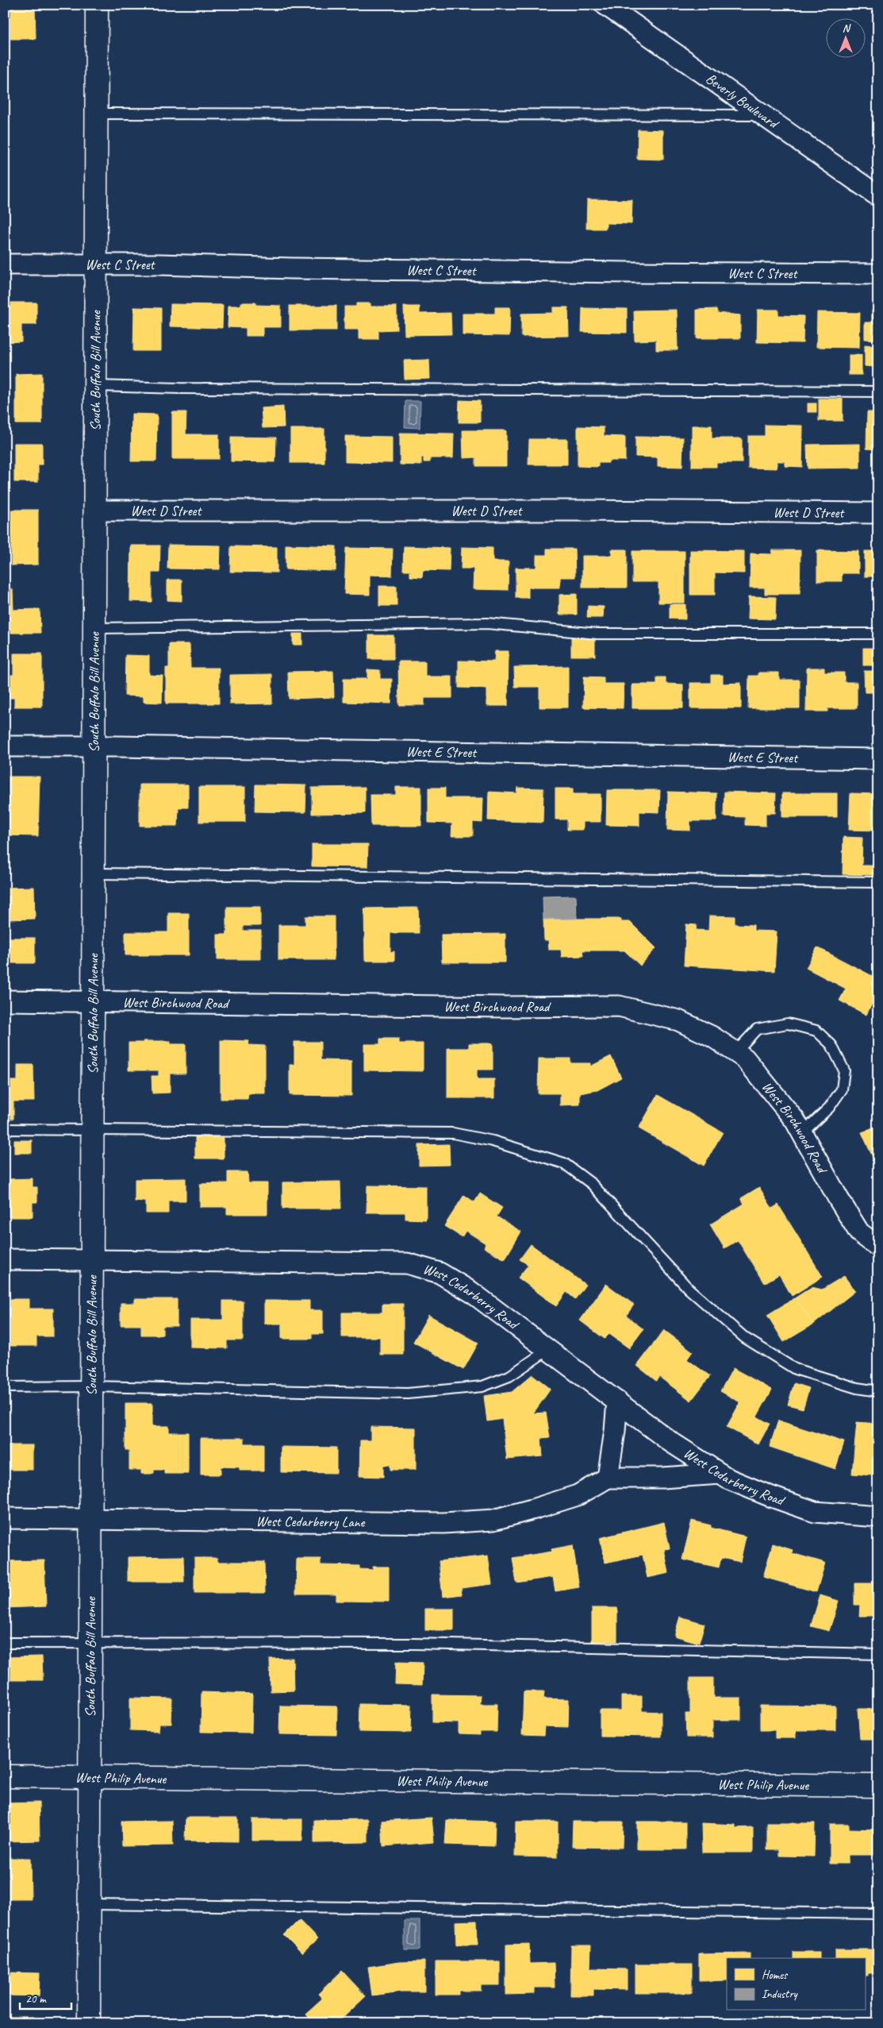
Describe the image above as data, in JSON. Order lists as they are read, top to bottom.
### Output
{
  "streets": {
    "main road": ["South Buffalo Bill Avenue", "West Philip Avenue"],
    "street": [
      "Beverly Boulevard",
      "West C Street",
      "West D Street",
      "West E Street",
      "West Birchwood Road",
      "West Cedarberry Road",
      "West Cedarberry Lane"
    ]
  },
  "crossings": [
    ["West C Street", "South Buffalo Bill Avenue"],
    ["South Buffalo Bill Avenue", "West D Street"],
    ["South Buffalo Bill Avenue", "West E Street"],
    ["South Buffalo Bill Avenue", "West Birchwood Road"],
    ["South Buffalo Bill Avenue", "West Cedarberry Road"],
    ["South Buffalo Bill Avenue", "West Cedarberry Lane"],
    ["South Buffalo Bill Avenue", "West Philip Avenue"]
  ],
  "legend": ["Homes", "Industry"],
  "scale_bar": "20 m",
  "north": "top"
}
